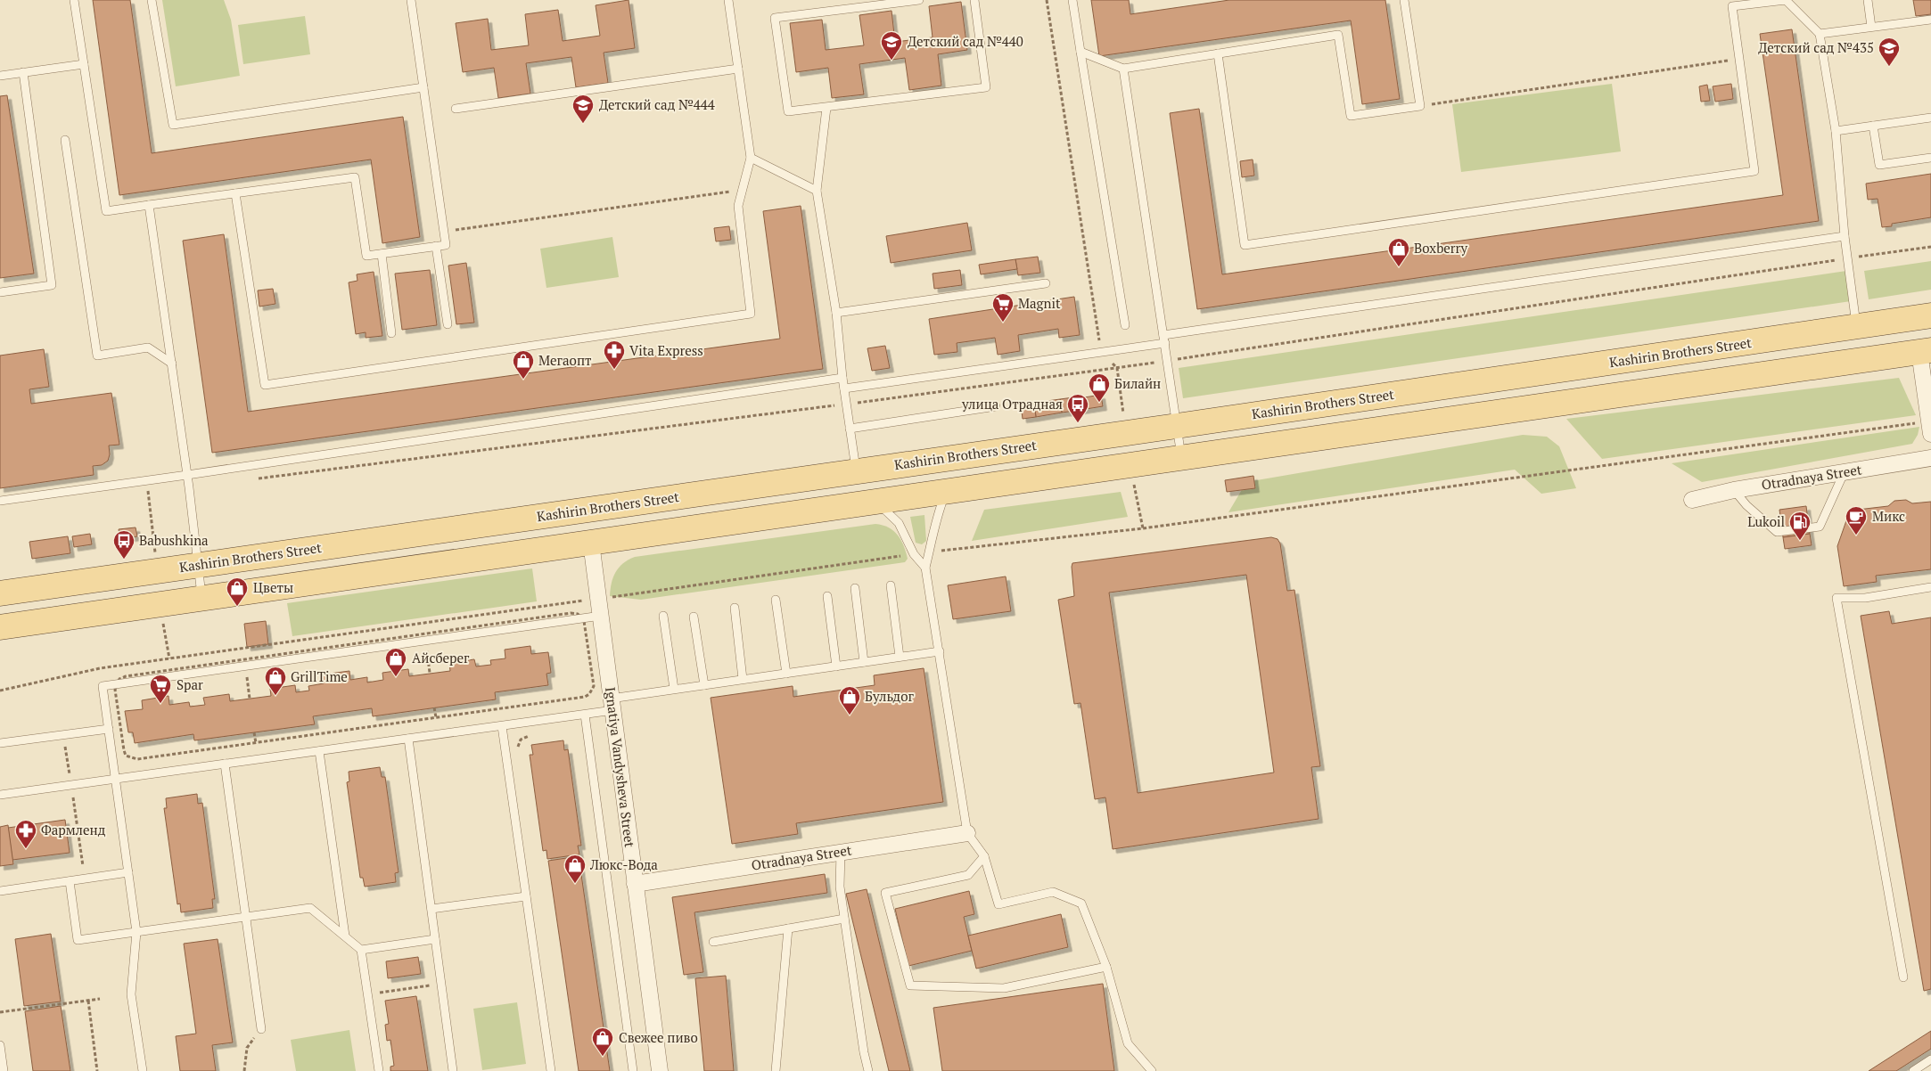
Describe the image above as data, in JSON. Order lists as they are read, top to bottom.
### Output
{
  "streets": {
    "main road": ["Kashirin Brothers Street"],
    "street": ["Otradnaya Street", "Ignatiya Vandysheva Street"]
  },
  "crossings": [
    ["Otradnaya Street", "Ignatiya Vandysheva Street"]
  ],
  "places": {
    "school or university": ["Детский сад №440", "Детский сад №435", "Детский сад №444"],
    "shop": [
      "Boxberry",
      "Мегаопт",
      "Билайн",
      "Цветы",
      "Айсберег",
      "GrillTime",
      "Бульдог",
      "Люкс-Вода",
      "Свежее пиво"
    ],
    "supermarket": ["Magnit", "Spar"],
    "pharmacy": ["Vita Express", "Фармленд"],
    "bus stop": ["улица Отрадная", "Babushkina"],
    "cafe": ["Микс"],
    "fuel station": ["Lukoil"]
  }
}
